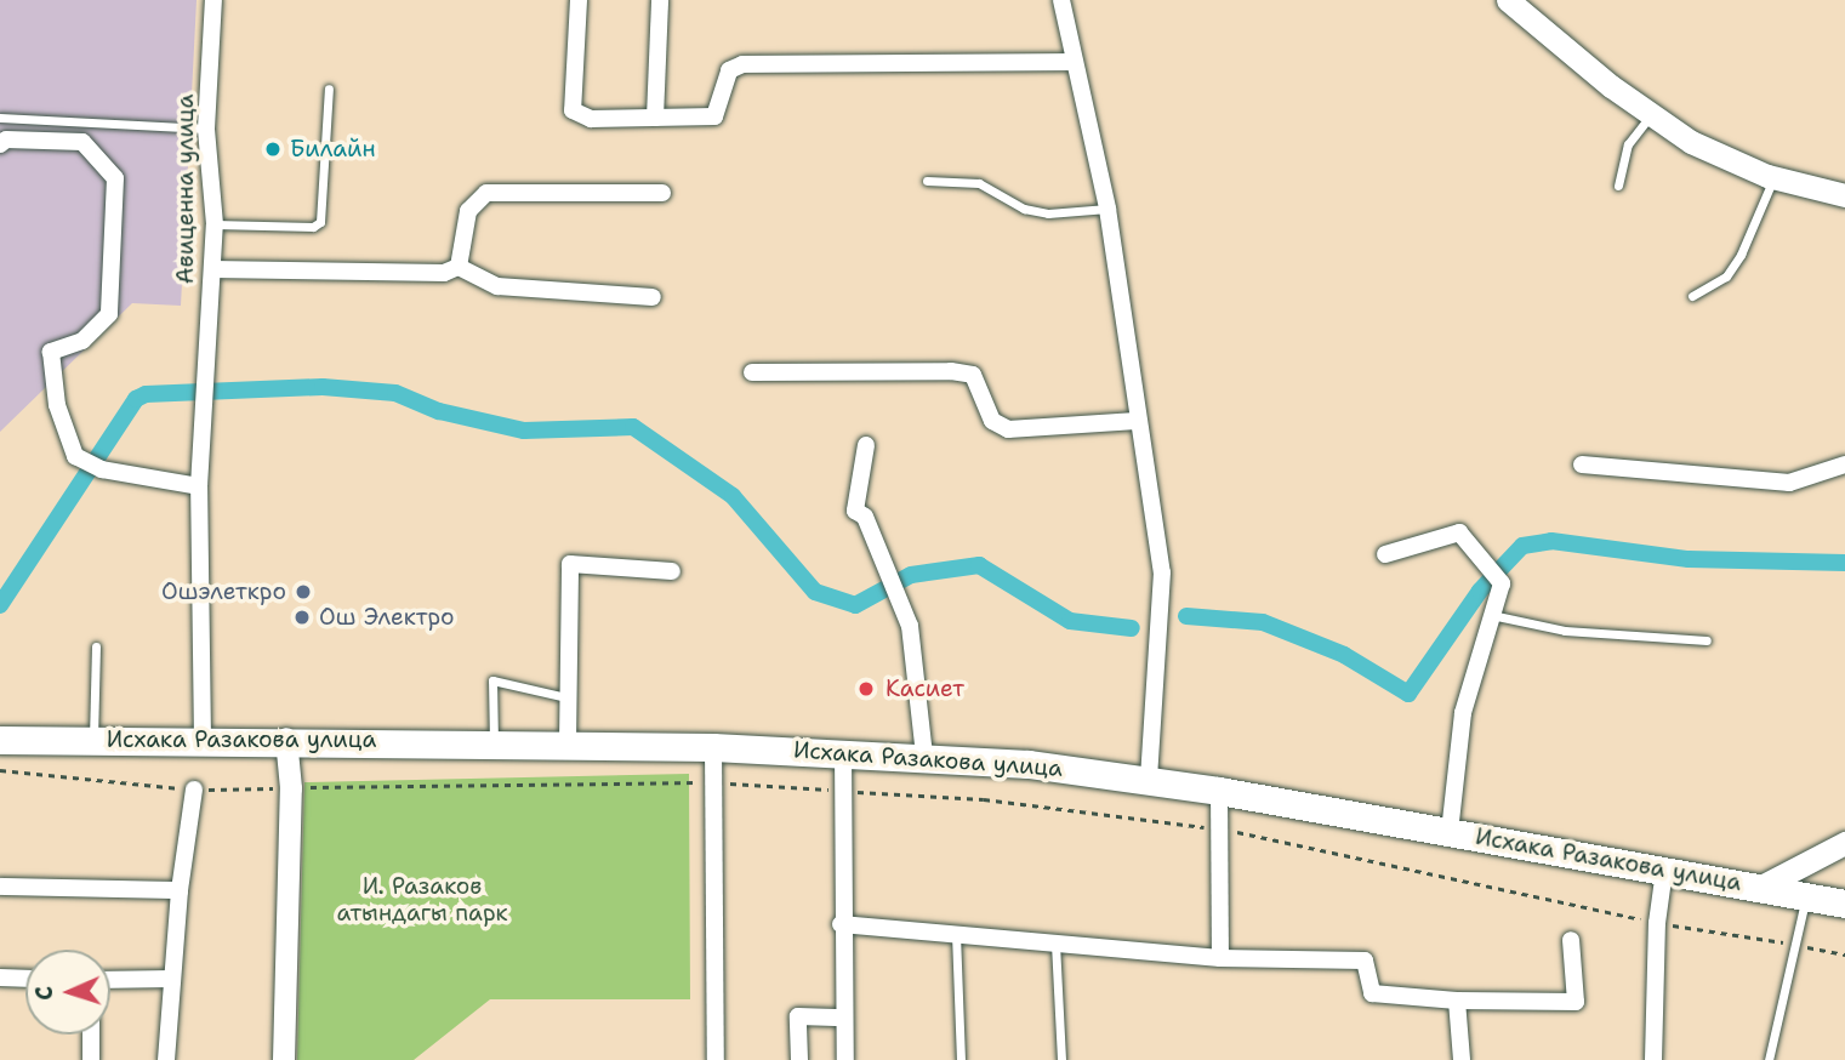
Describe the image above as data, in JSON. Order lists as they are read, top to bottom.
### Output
{
  "streets": {
    "main road": ["Исхака Разакова улица"],
    "street": ["Авиценна улица"]
  },
  "parks": ["И. Разаков атындагы парк"],
  "places": [
    "Билайн",
    "Ошэлеткро",
    "Ош Электро",
    "Касиет"
  ],
  "north": "left"
}
